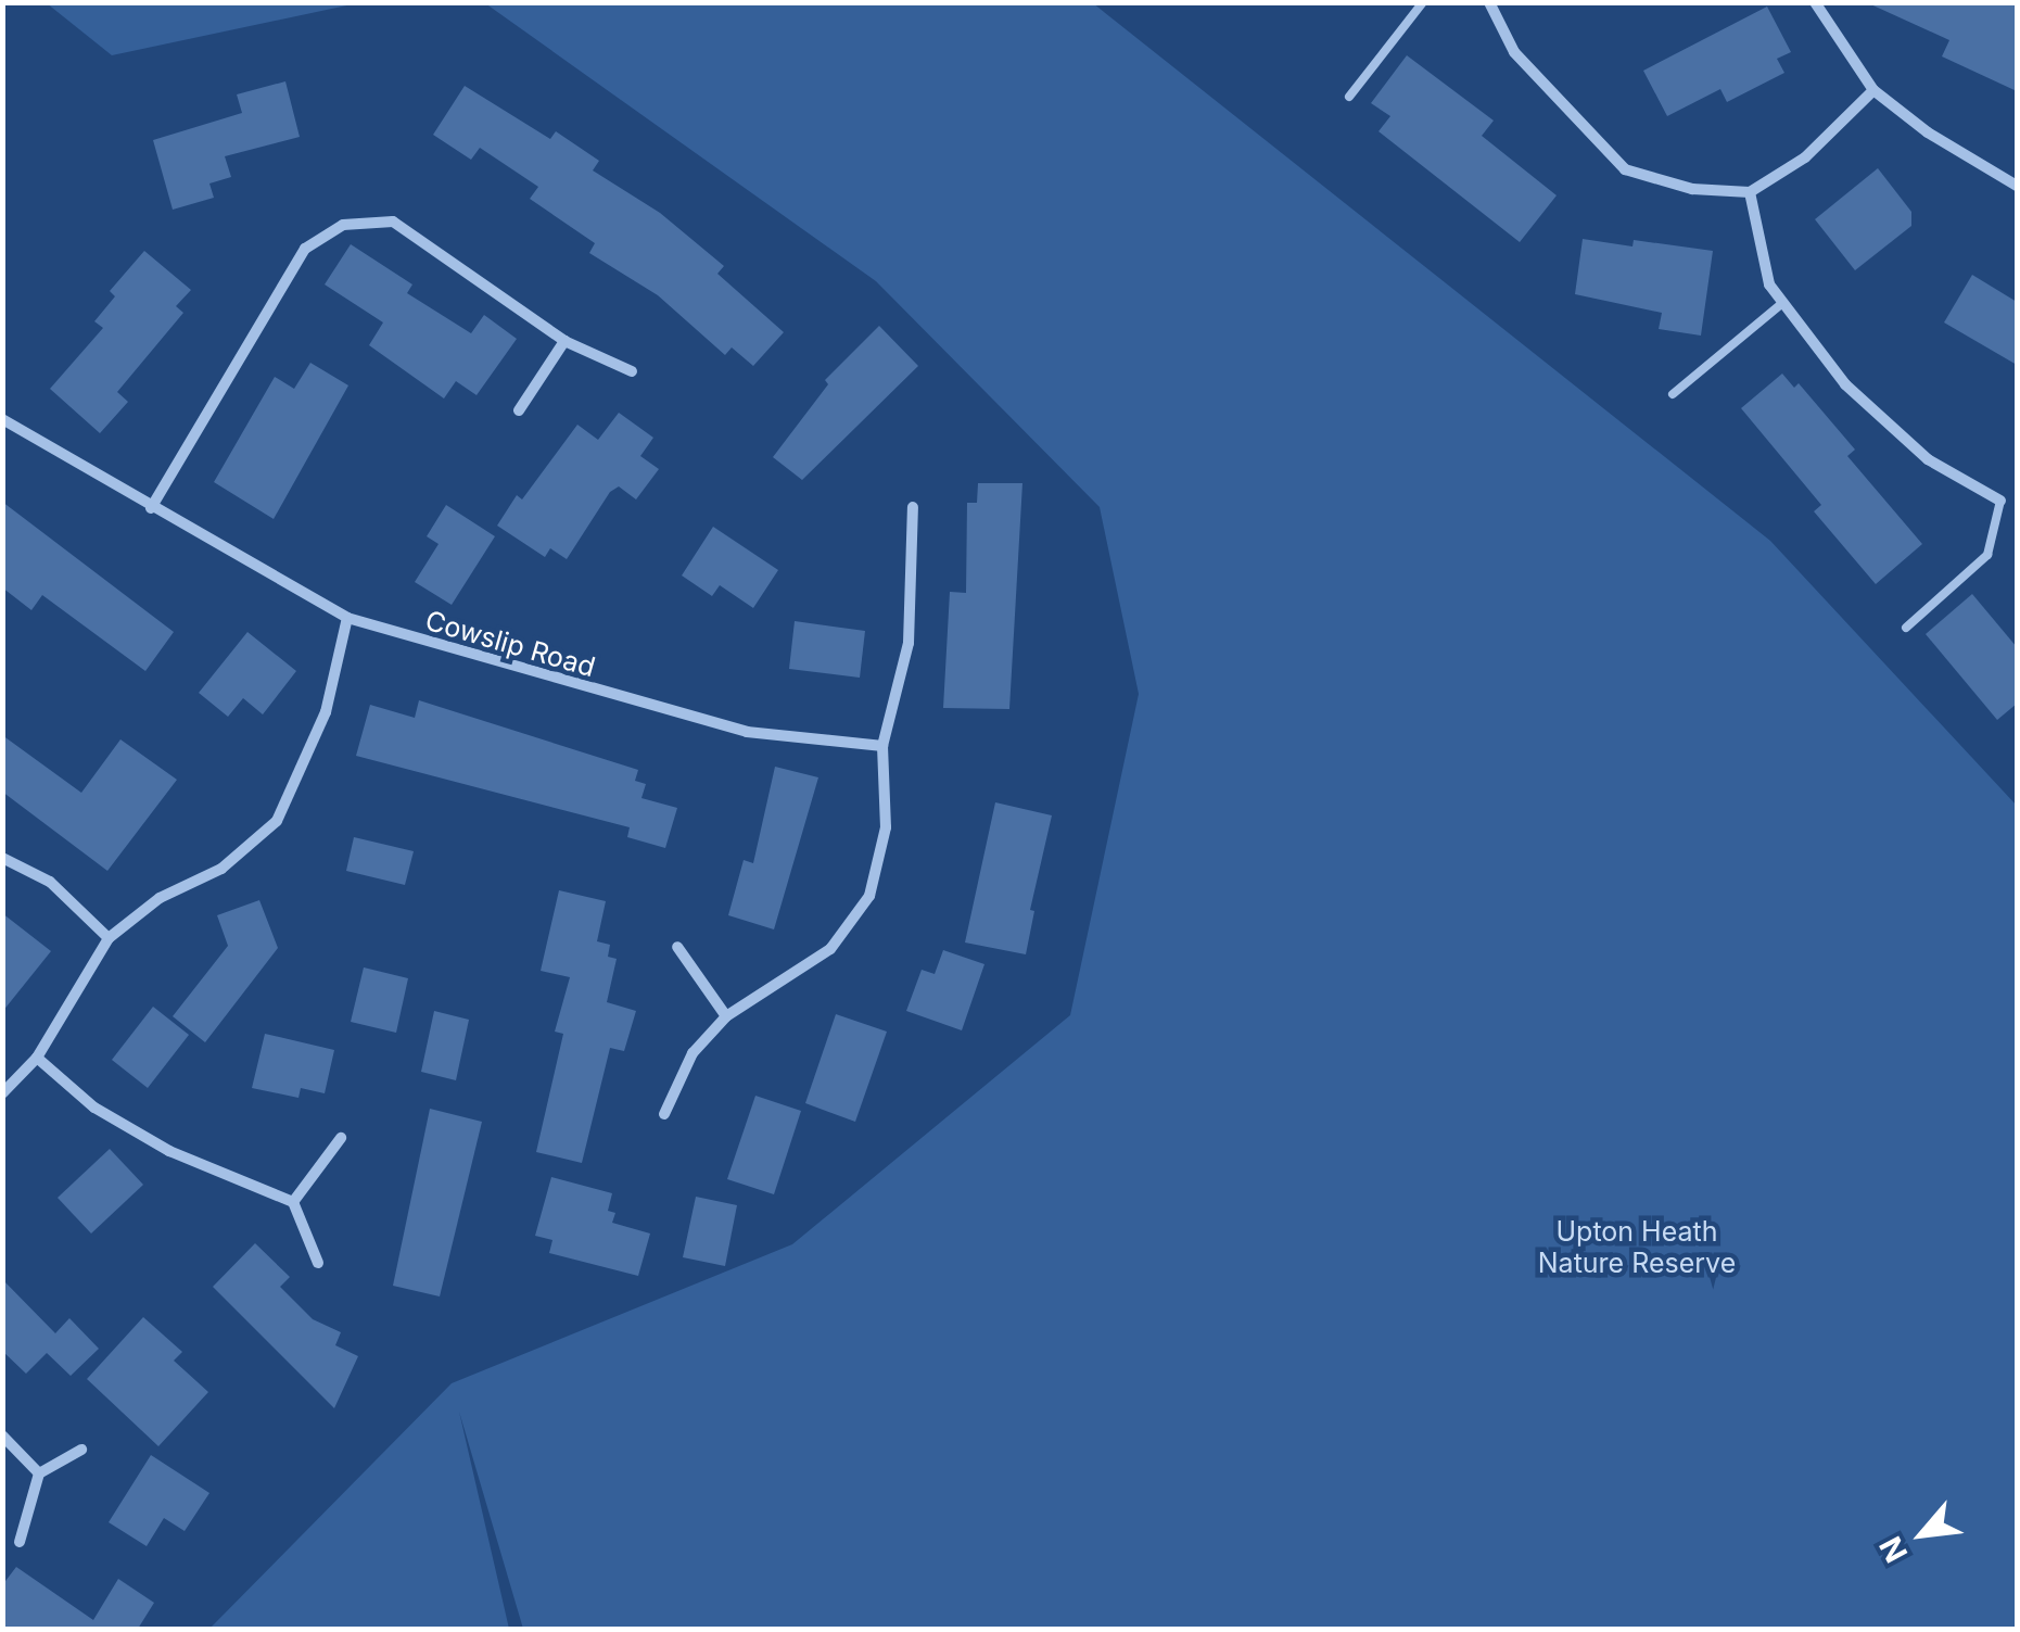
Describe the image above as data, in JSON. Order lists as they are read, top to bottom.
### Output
{
  "streets": {
    "street": ["Cowslip Road"]
  },
  "parks": ["Upton Heath Nature Reserve"],
  "north": "bottom left"
}
